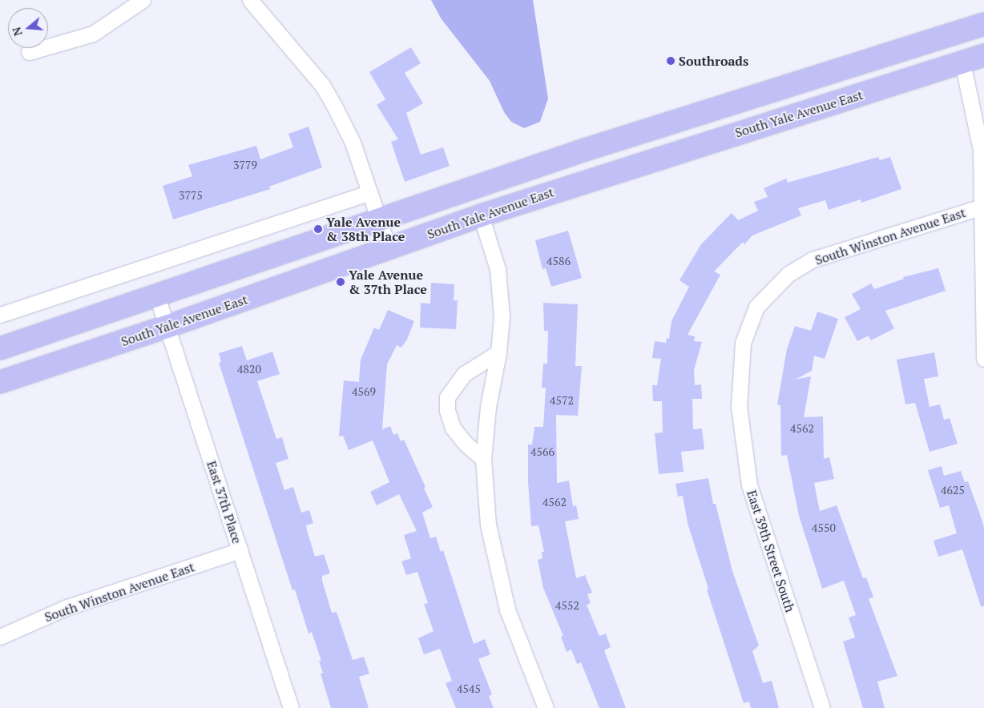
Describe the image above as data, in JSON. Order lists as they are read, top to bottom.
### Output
{
  "streets": {
    "main road": ["South Yale Avenue East"],
    "street": ["South Winston Avenue East", "East 37th Place", "East 39th Street South"]
  },
  "crossings": [
    ["South Yale Avenue East", "East 37th Place"],
    ["South Winston Avenue East", "East 37th Place"],
    ["South Winston Avenue East", "East 39th Street South"]
  ],
  "places": ["Southroads", "Yale Avenue & 38th Place", "Yale Avenue & 37th Place"],
  "house_numbers": [
    "3779",
    "3775",
    "4586",
    "4820",
    "4569",
    "4572",
    "4562",
    "4566",
    "4625",
    "4562",
    "4550",
    "4552",
    "4545"
  ],
  "north": "left"
}
